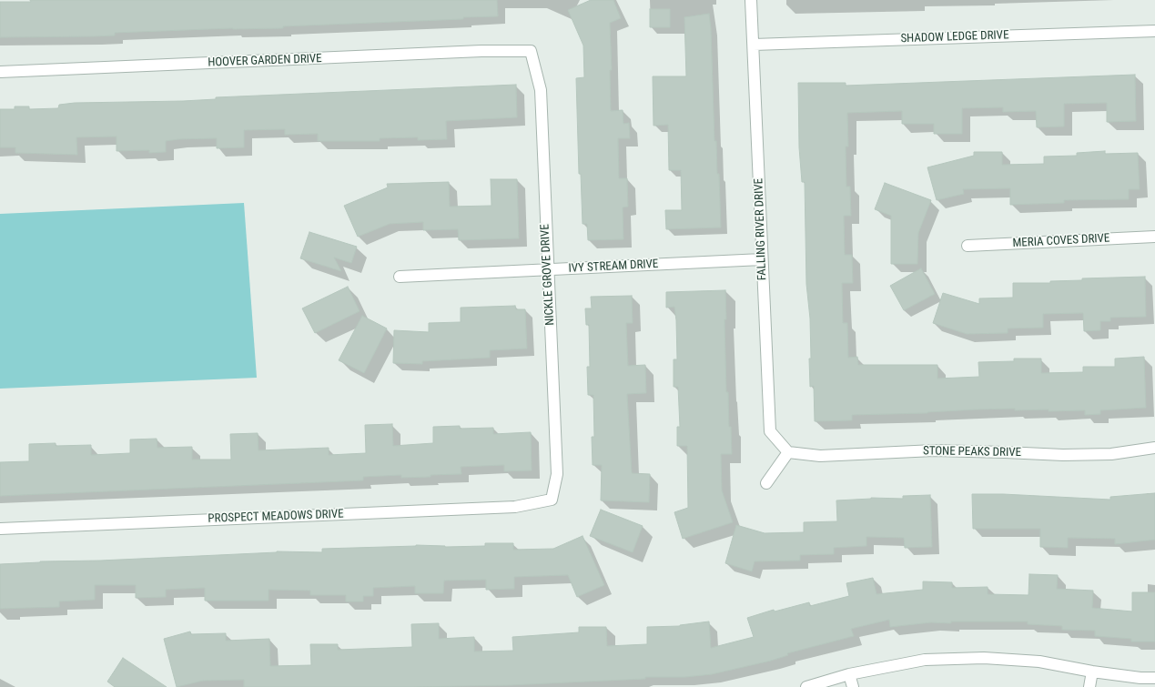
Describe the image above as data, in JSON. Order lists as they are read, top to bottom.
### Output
{
  "streets": {
    "street": [
      "SHADOW LEDGE DRIVE",
      "HOOVER GARDEN DRIVE",
      "FALLING RIVER DRIVE",
      "MERIA COVES DRIVE",
      "IVY STREAM DRIVE",
      "NICKLE GROVE DRIVE",
      "STONE PEAKS DRIVE",
      "PROSPECT MEADOWS DRIVE"
    ]
  },
  "crossings": [
    ["SHADOW LEDGE DRIVE", "FALLING RIVER DRIVE"],
    ["HOOVER GARDEN DRIVE", "NICKLE GROVE DRIVE"],
    ["FALLING RIVER DRIVE", "IVY STREAM DRIVE"],
    ["FALLING RIVER DRIVE", "STONE PEAKS DRIVE"],
    ["IVY STREAM DRIVE", "NICKLE GROVE DRIVE"],
    ["NICKLE GROVE DRIVE", "PROSPECT MEADOWS DRIVE"]
  ]
}
